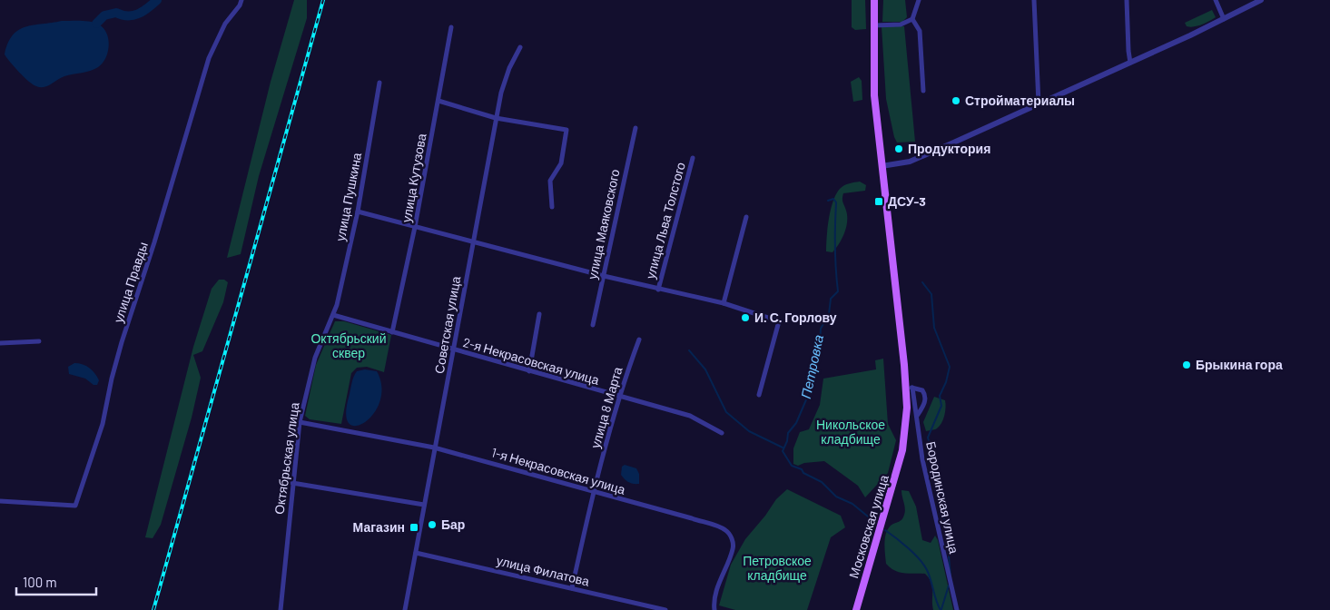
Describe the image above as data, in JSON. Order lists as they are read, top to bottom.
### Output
{
  "streets": {
    "main road": ["Московская улица"],
    "street": [
      "улица Кутузова",
      "улица Пушкина",
      "улица Льва Толстого",
      "улица Маяковского",
      "улица Правды",
      "Советская улица",
      "2-я Некрасовская улица",
      "улица 8 Марта",
      "Октябрьская улица",
      "1-я Некрасовская улица",
      "Бородинская улица",
      "улица Филатова"
    ]
  },
  "crossings": [
    ["улица Кутузова", "2-я Некрасовская улица"],
    ["улица Пушкина", "2-я Некрасовская улица"],
    ["улица Пушкина", "Октябрьская улица"],
    ["Советская улица", "2-я Некрасовская улица"],
    ["Советская улица", "1-я Некрасовская улица"],
    ["Советская улица", "улица Филатова"],
    ["2-я Некрасовская улица", "улица 8 Марта"],
    ["2-я Некрасовская улица", "Октябрьская улица"],
    ["улица 8 Марта", "1-я Некрасовская улица"],
    ["улица 8 Марта", "улица Филатова"],
    ["Октябрьская улица", "1-я Некрасовская улица"],
    ["Бородинская улица", "Московская улица"]
  ],
  "water": ["Петровка"],
  "parks": ["Октябрьский сквер", "Никольское кладбище", "Петровское кладбище"],
  "places": {
    "other": [
      "Стройматериалы",
      "Продуктория",
      "И. С. Горлову",
      "Брыкина гора",
      "Бар"
    ],
    "transit": ["ДСУ-3", "Магазин"]
  },
  "scale_bar": "100 m"
}
